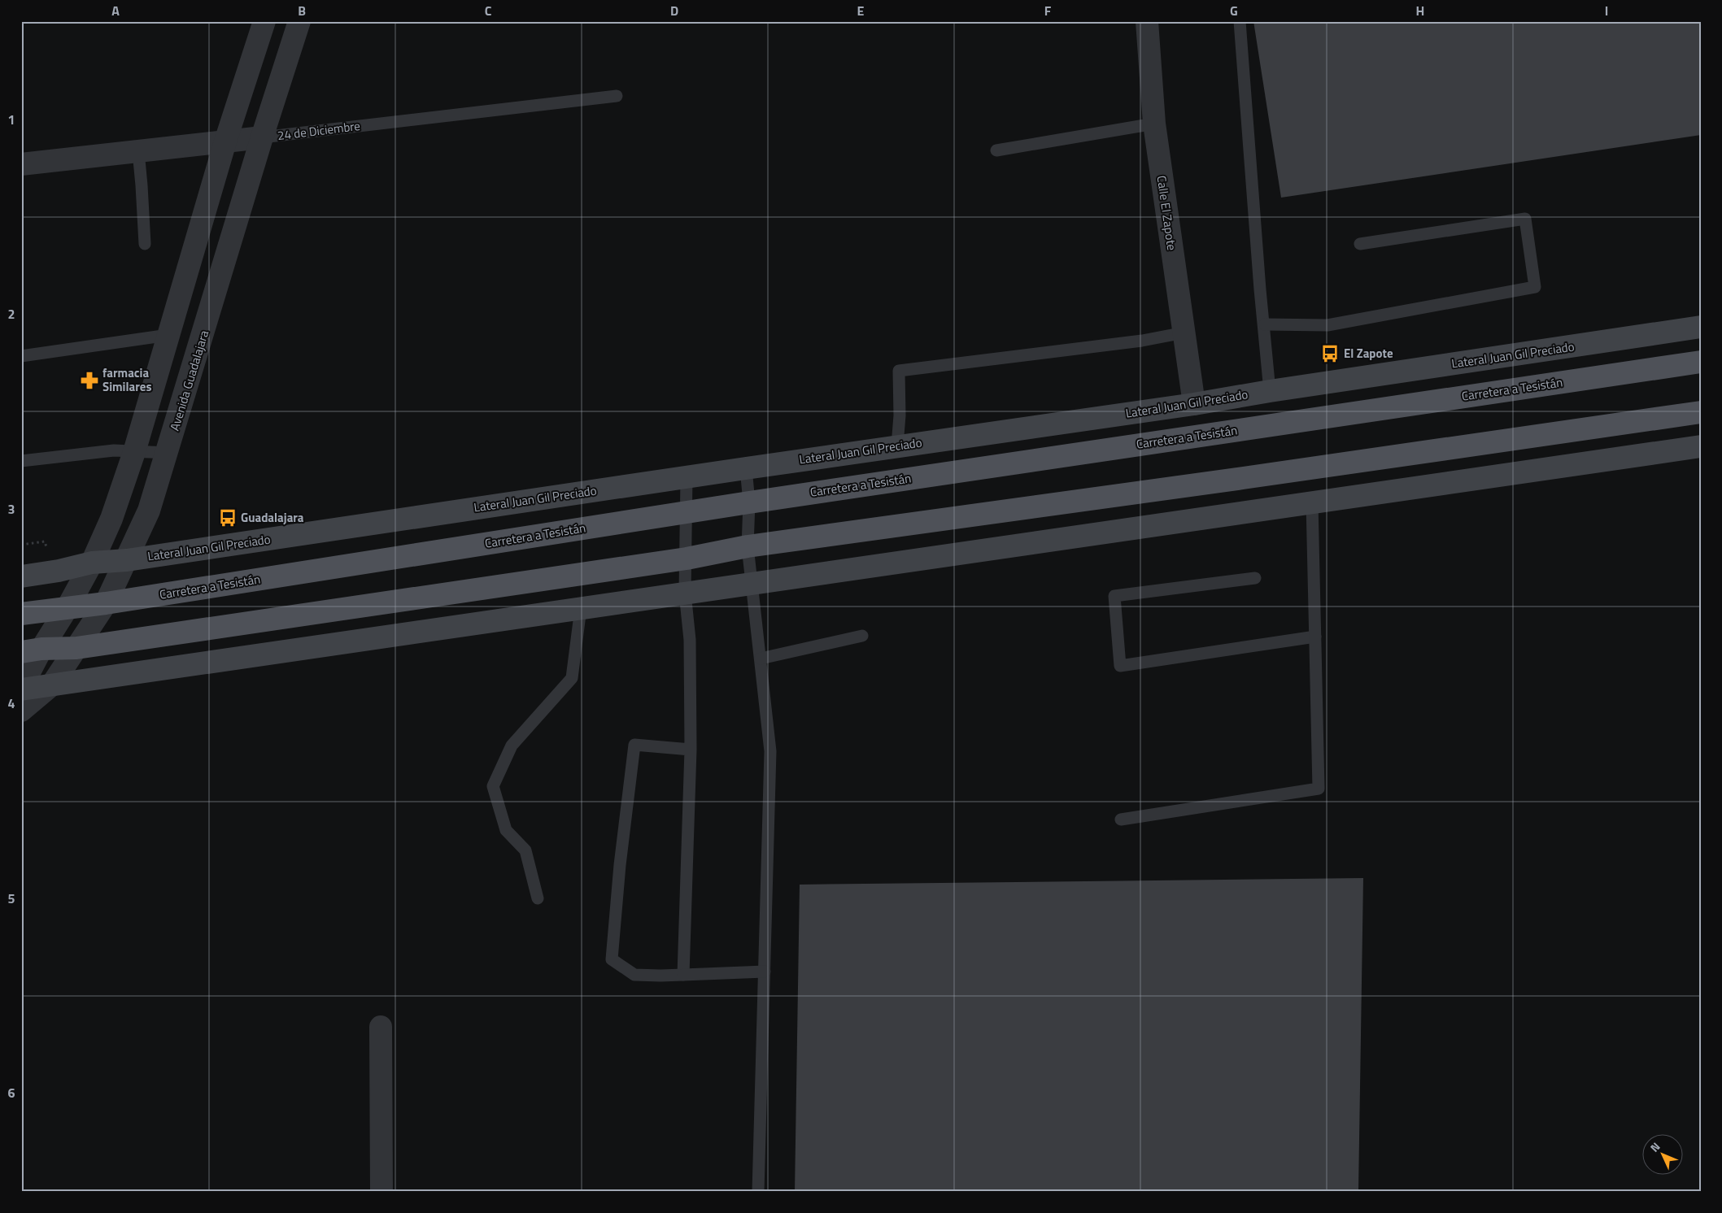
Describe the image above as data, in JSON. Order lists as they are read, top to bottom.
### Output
{
  "streets": {
    "main road": ["Lateral Juan Gil Preciado", "Carretera a Tesistán"],
    "street": ["24 de Diciembre", "Calle El Zapote", "Avenida Guadalajara"]
  },
  "crossings": [
    ["24 de Diciembre", "Avenida Guadalajara"],
    ["Calle El Zapote", "Lateral Juan Gil Preciado"],
    ["Lateral Juan Gil Preciado", "Avenida Guadalajara"],
    ["Avenida Guadalajara", "Carretera a Tesistán"]
  ],
  "places": {
    "bus stop": ["El Zapote", "Guadalajara"],
    "pharmacy": ["farmacia Similares"]
  },
  "north": "top left",
  "grid": {
    "columns": [
      "A",
      "B",
      "C",
      "D",
      "E",
      "F",
      "G",
      "H",
      "I"
    ],
    "rows": [
      "1",
      "2",
      "3",
      "4",
      "5",
      "6"
    ]
  }
}
